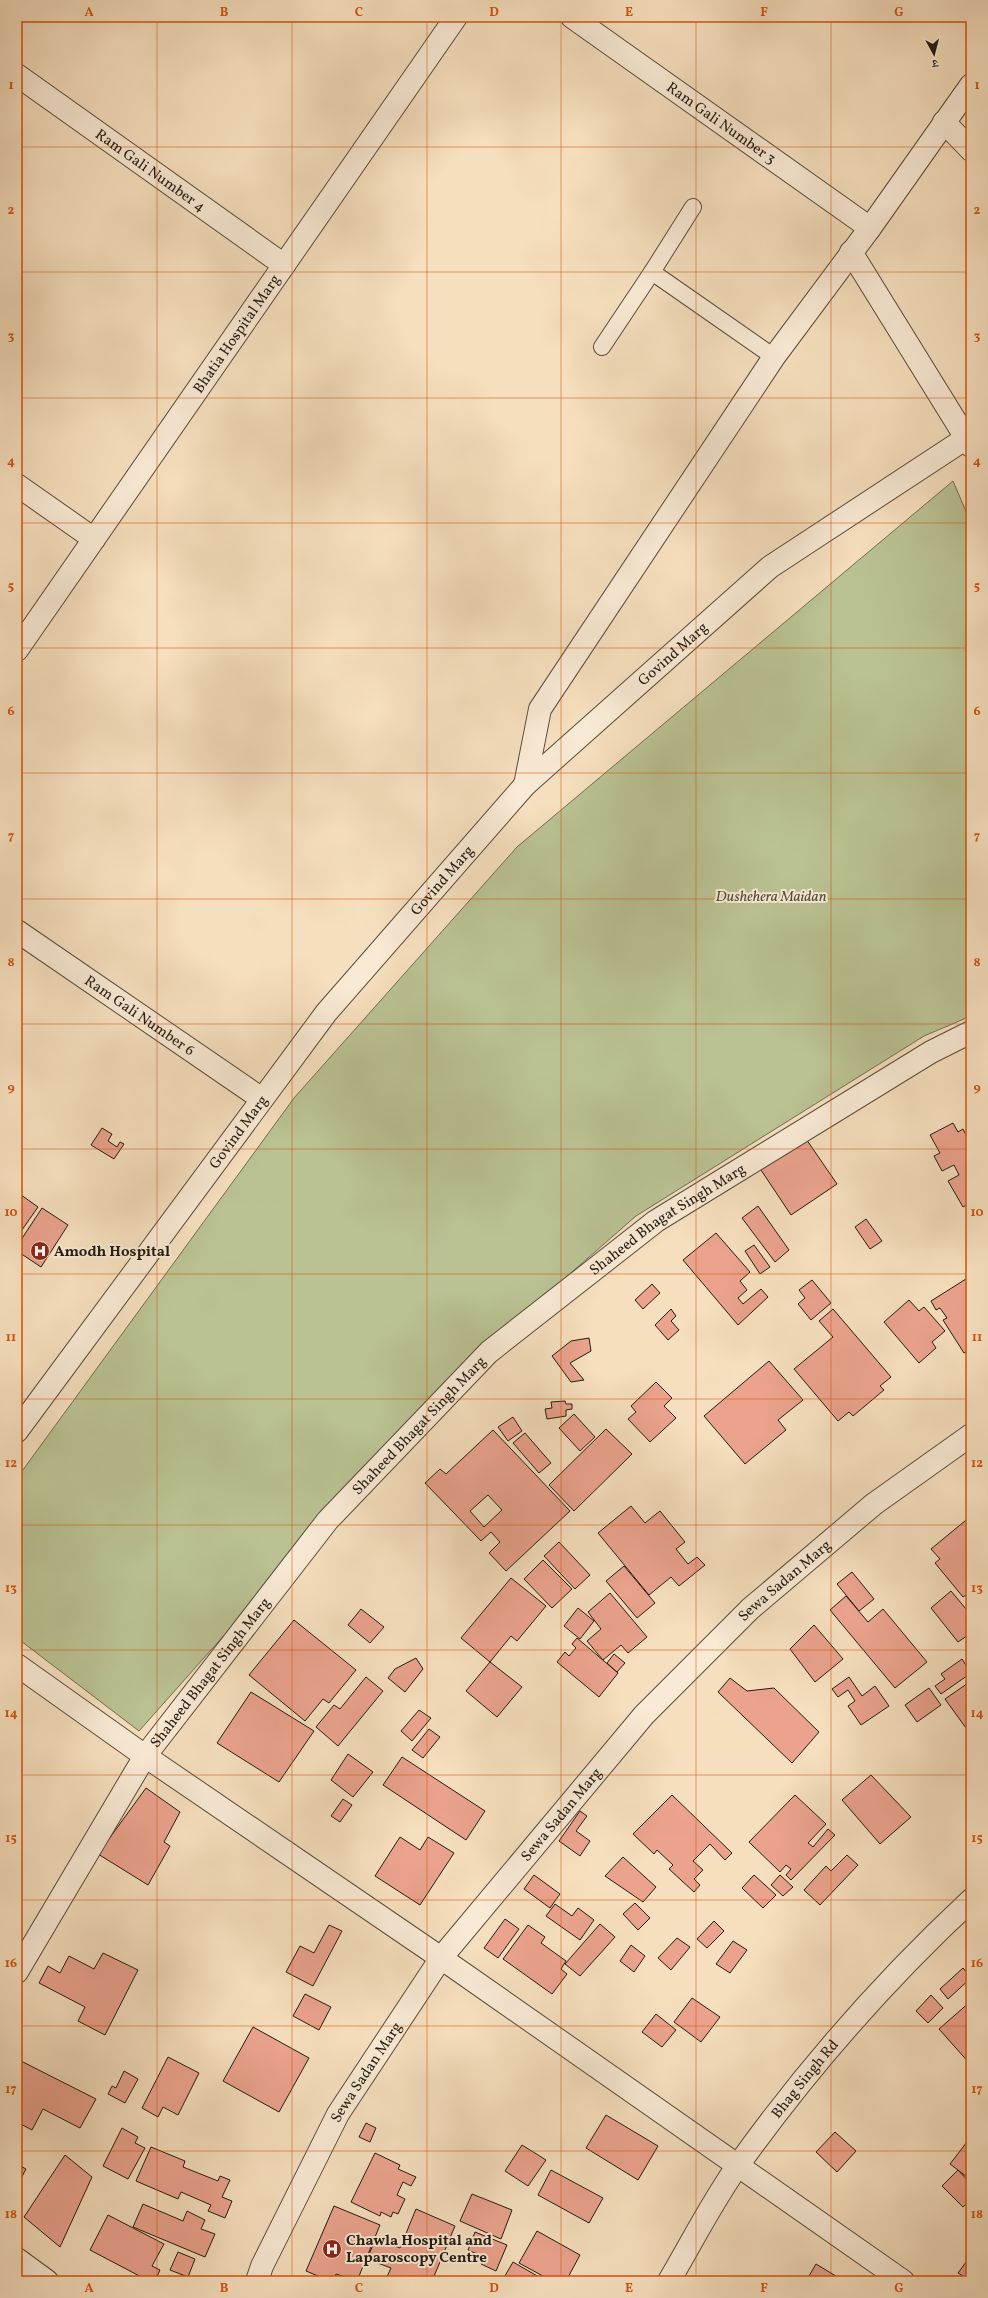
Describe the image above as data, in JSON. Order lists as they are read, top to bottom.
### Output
{
  "streets": {
    "street": [
      "Ram Gali Number 3",
      "Ram Gali Number 4",
      "Bhatia Hospital Marg",
      "Govind Marg",
      "Ram Gali Number 6",
      "Shaheed Bhagat Singh Marg",
      "Sewa Sadan Marg",
      "Bhag Singh Rd"
    ]
  },
  "crossings": [
    ["Ram Gali Number 4", "Bhatia Hospital Marg"],
    ["Govind Marg", "Ram Gali Number 6"]
  ],
  "parks": ["Dushehera Maidan"],
  "places": {
    "hospital": ["Amodh Hospital", "Chawla Hospital and Laparoscopy Centre"]
  },
  "north": "bottom",
  "grid": {
    "columns": [
      "A",
      "B",
      "C",
      "D",
      "E",
      "F",
      "G"
    ],
    "rows": [
      "1",
      "2",
      "3",
      "4",
      "5",
      "6",
      "7",
      "8",
      "9",
      "10",
      "11",
      "12",
      "13",
      "14",
      "15",
      "16",
      "17",
      "18"
    ]
  }
}
